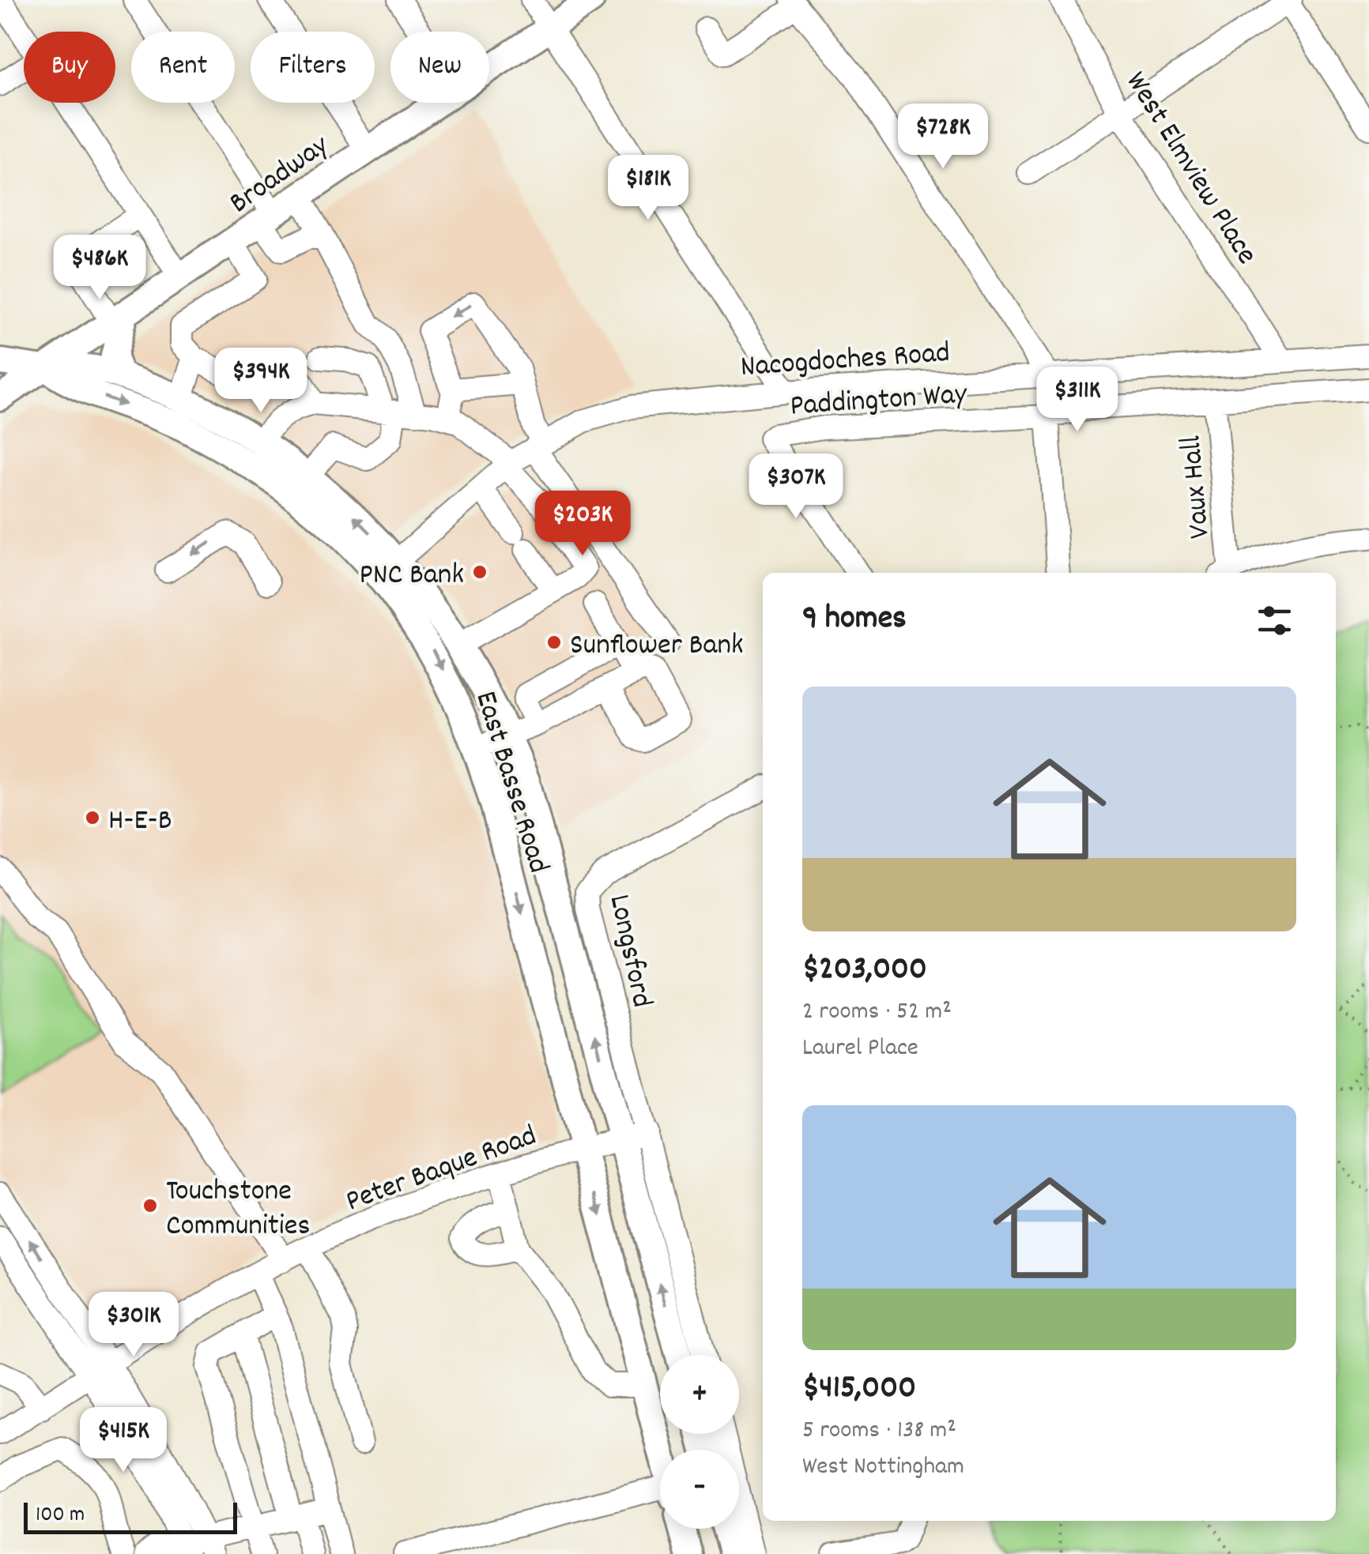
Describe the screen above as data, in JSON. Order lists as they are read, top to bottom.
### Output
{
  "streets": {
    "main road": ["Broadway", "East Basse Road"],
    "street": [
      "West Elmview Place",
      "Nacogdoches Road",
      "Paddington Way",
      "Vaux Hall",
      "Longsford",
      "Peter Baque Road"
    ]
  },
  "crossings": [
    ["West Elmview Place", "Nacogdoches Road"],
    ["Broadway", "East Basse Road"],
    ["Nacogdoches Road", "East Basse Road"],
    ["Paddington Way", "Vaux Hall"],
    ["East Basse Road", "Peter Baque Road"]
  ],
  "places": [
    "PNC Bank",
    "Sunflower Bank",
    "H-E-B",
    "Touchstone Communities"
  ],
  "scale_bar": "100 m",
  "page": {
    "chip": [
      "Buy",
      "Rent",
      "Filters",
      "New"
    ],
    "price": [
      "$728K",
      "$181K",
      "$486K",
      "$394K",
      "$311K",
      "$307K",
      "$203K",
      "$301K",
      "$415K"
    ],
    "heading": "9 homes",
    "list": [
      {
        "name": "$203,000",
        "note": "2 rooms · 52 m² · Laurel Place"
      },
      {
        "name": "$415,000",
        "note": "5 rooms · 138 m² · West Nottingham"
      }
    ],
    "map_buttons": ["+", "−"],
    "scale": "100 m"
  }
}
